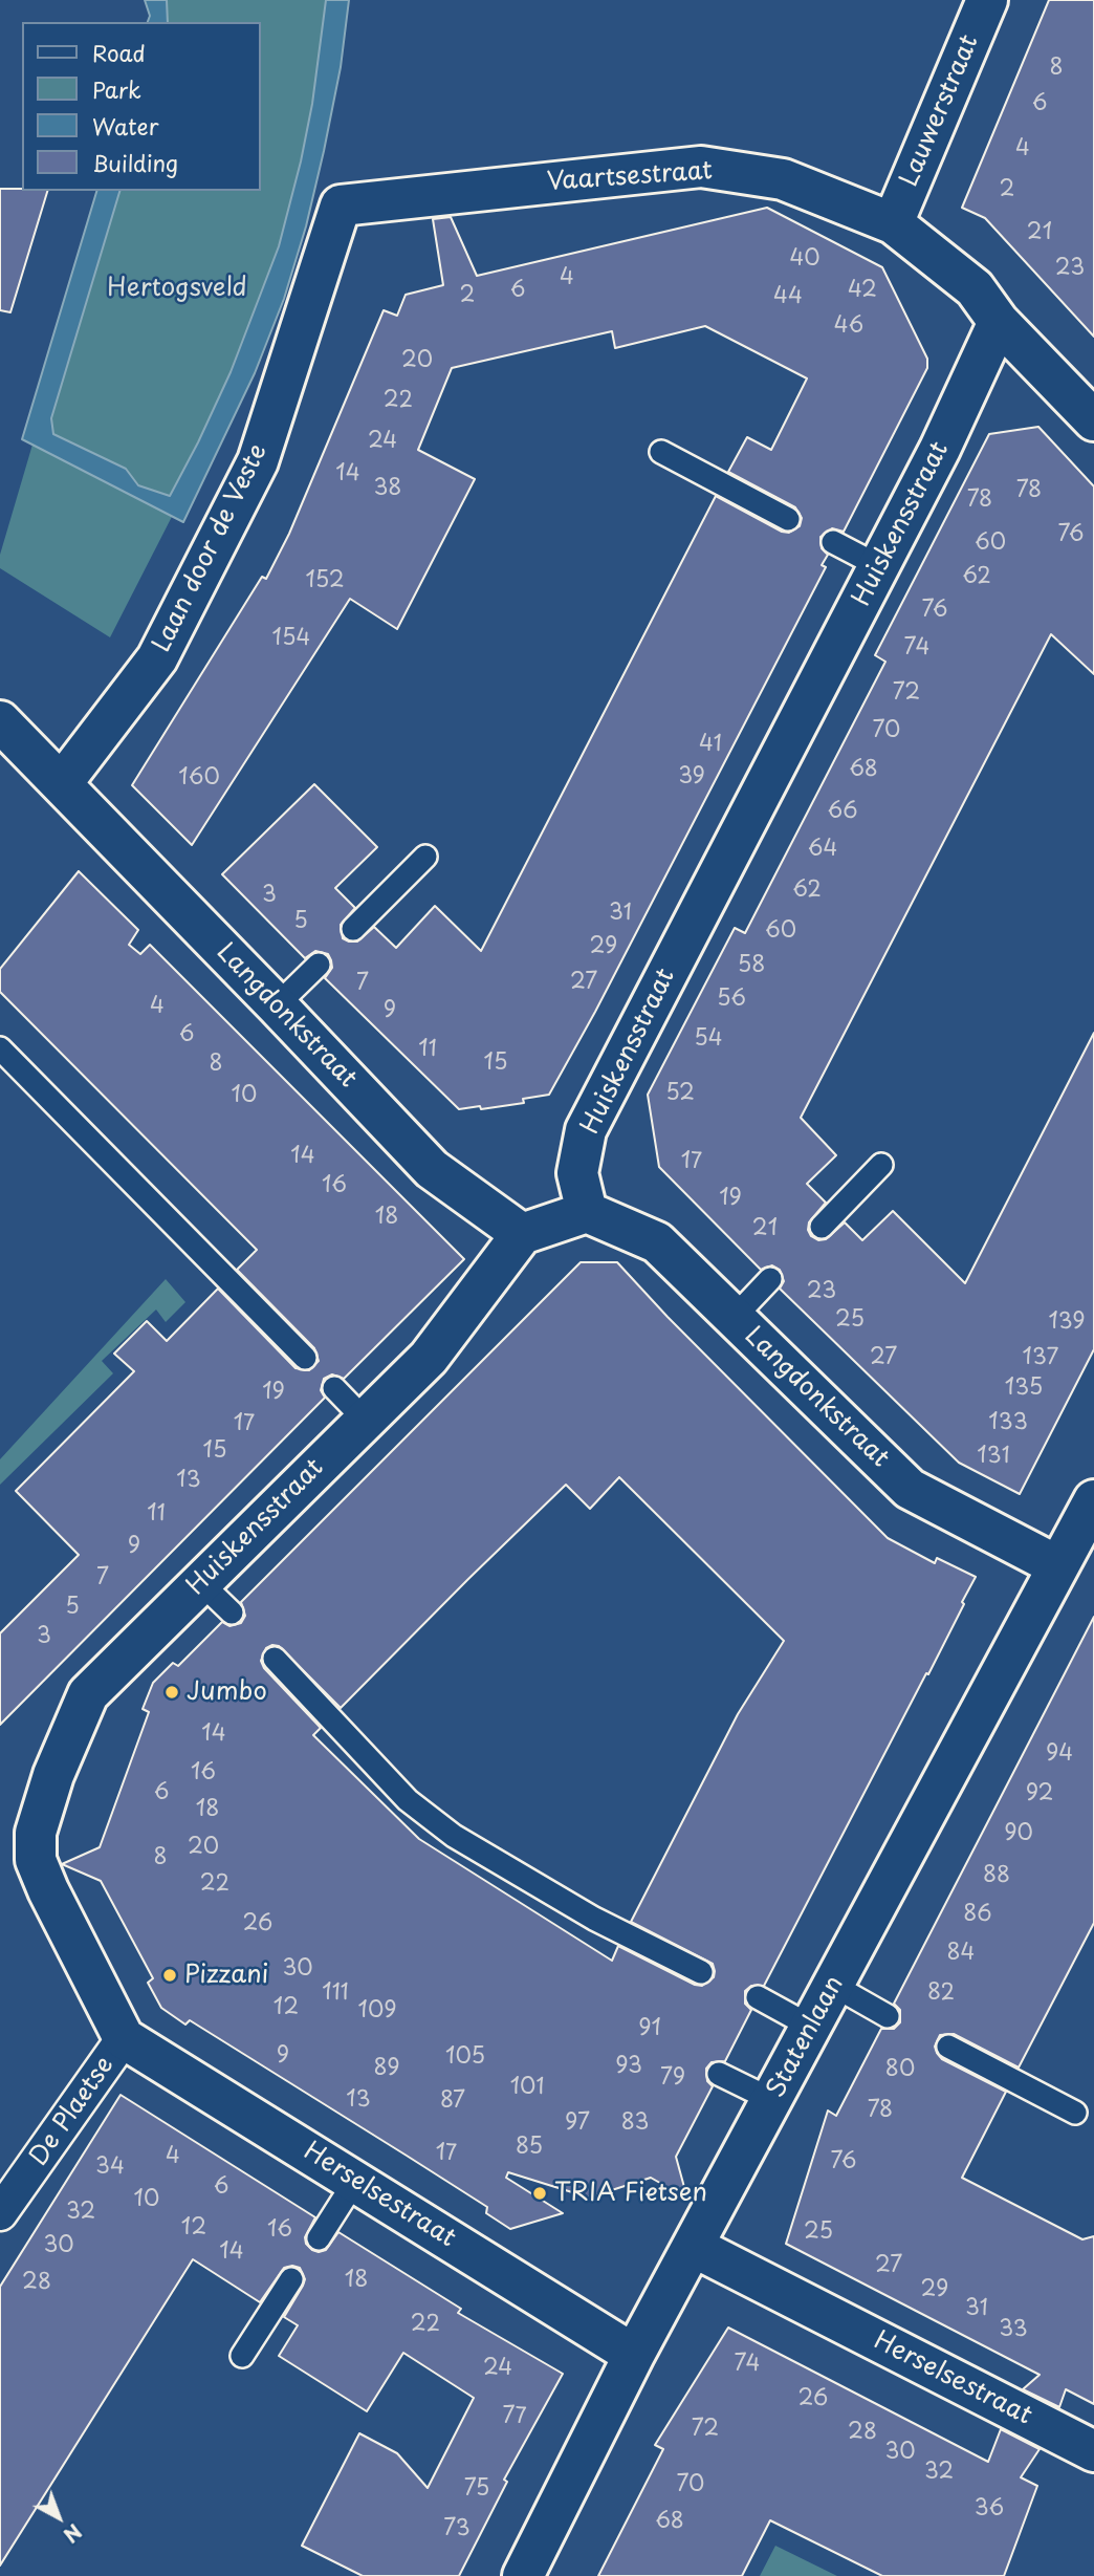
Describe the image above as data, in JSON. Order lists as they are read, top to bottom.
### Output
{
  "streets": {
    "street": [
      "Lauwerstraat",
      "Vaartsestraat",
      "Huiskensstraat",
      "Laan door de Veste",
      "Langdonkstraat",
      "Statenlaan",
      "De Plaetse",
      "Herselsestraat"
    ]
  },
  "crossings": [
    ["Lauwerstraat", "Vaartsestraat"],
    ["Vaartsestraat", "Huiskensstraat"],
    ["Vaartsestraat", "Laan door de Veste"],
    ["Huiskensstraat", "Langdonkstraat"],
    ["Huiskensstraat", "De Plaetse"],
    ["Laan door de Veste", "Langdonkstraat"],
    ["Langdonkstraat", "Statenlaan"],
    ["Statenlaan", "Herselsestraat"],
    ["De Plaetse", "Herselsestraat"]
  ],
  "parks": ["Hertogsveld"],
  "places": ["Jumbo", "Pizzani", "TRIA Fietsen"],
  "house_numbers": [
    "8",
    "6",
    "4",
    "2",
    "21",
    "40",
    "23",
    "4",
    "6",
    "42",
    "2",
    "44",
    "46",
    "20",
    "22",
    "24",
    "14",
    "38",
    "78",
    "78",
    "76",
    "60",
    "62",
    "152",
    "76",
    "154",
    "74",
    "72",
    "70",
    "41",
    "68",
    "39",
    "160",
    "66",
    "64",
    "62",
    "3",
    "31",
    "5",
    "60",
    "29",
    "58",
    "27",
    "7",
    "56",
    "4",
    "9",
    "6",
    "54",
    "11",
    "15",
    "8",
    "52",
    "10",
    "14",
    "17",
    "16",
    "19",
    "18",
    "21",
    "23",
    "25",
    "139",
    "27",
    "137",
    "135",
    "19",
    "133",
    "17",
    "15",
    "131",
    "13",
    "11",
    "9",
    "7",
    "5",
    "3",
    "14",
    "94",
    "16",
    "6",
    "92",
    "18",
    "90",
    "20",
    "8",
    "88",
    "22",
    "86",
    "26",
    "84",
    "30",
    "111",
    "82",
    "12",
    "109",
    "91",
    "9",
    "105",
    "93",
    "89",
    "80",
    "79",
    "101",
    "13",
    "87",
    "78",
    "97",
    "83",
    "85",
    "17",
    "4",
    "76",
    "34",
    "6",
    "10",
    "32",
    "12",
    "16",
    "25",
    "30",
    "14",
    "27",
    "18",
    "28",
    "29",
    "31",
    "22",
    "33",
    "74",
    "24",
    "26",
    "77",
    "72",
    "28",
    "30",
    "32",
    "70",
    "75",
    "36",
    "68",
    "73"
  ],
  "legend": [
    "Road",
    "Park",
    "Water",
    "Building"
  ],
  "north": "bottom right"
}
